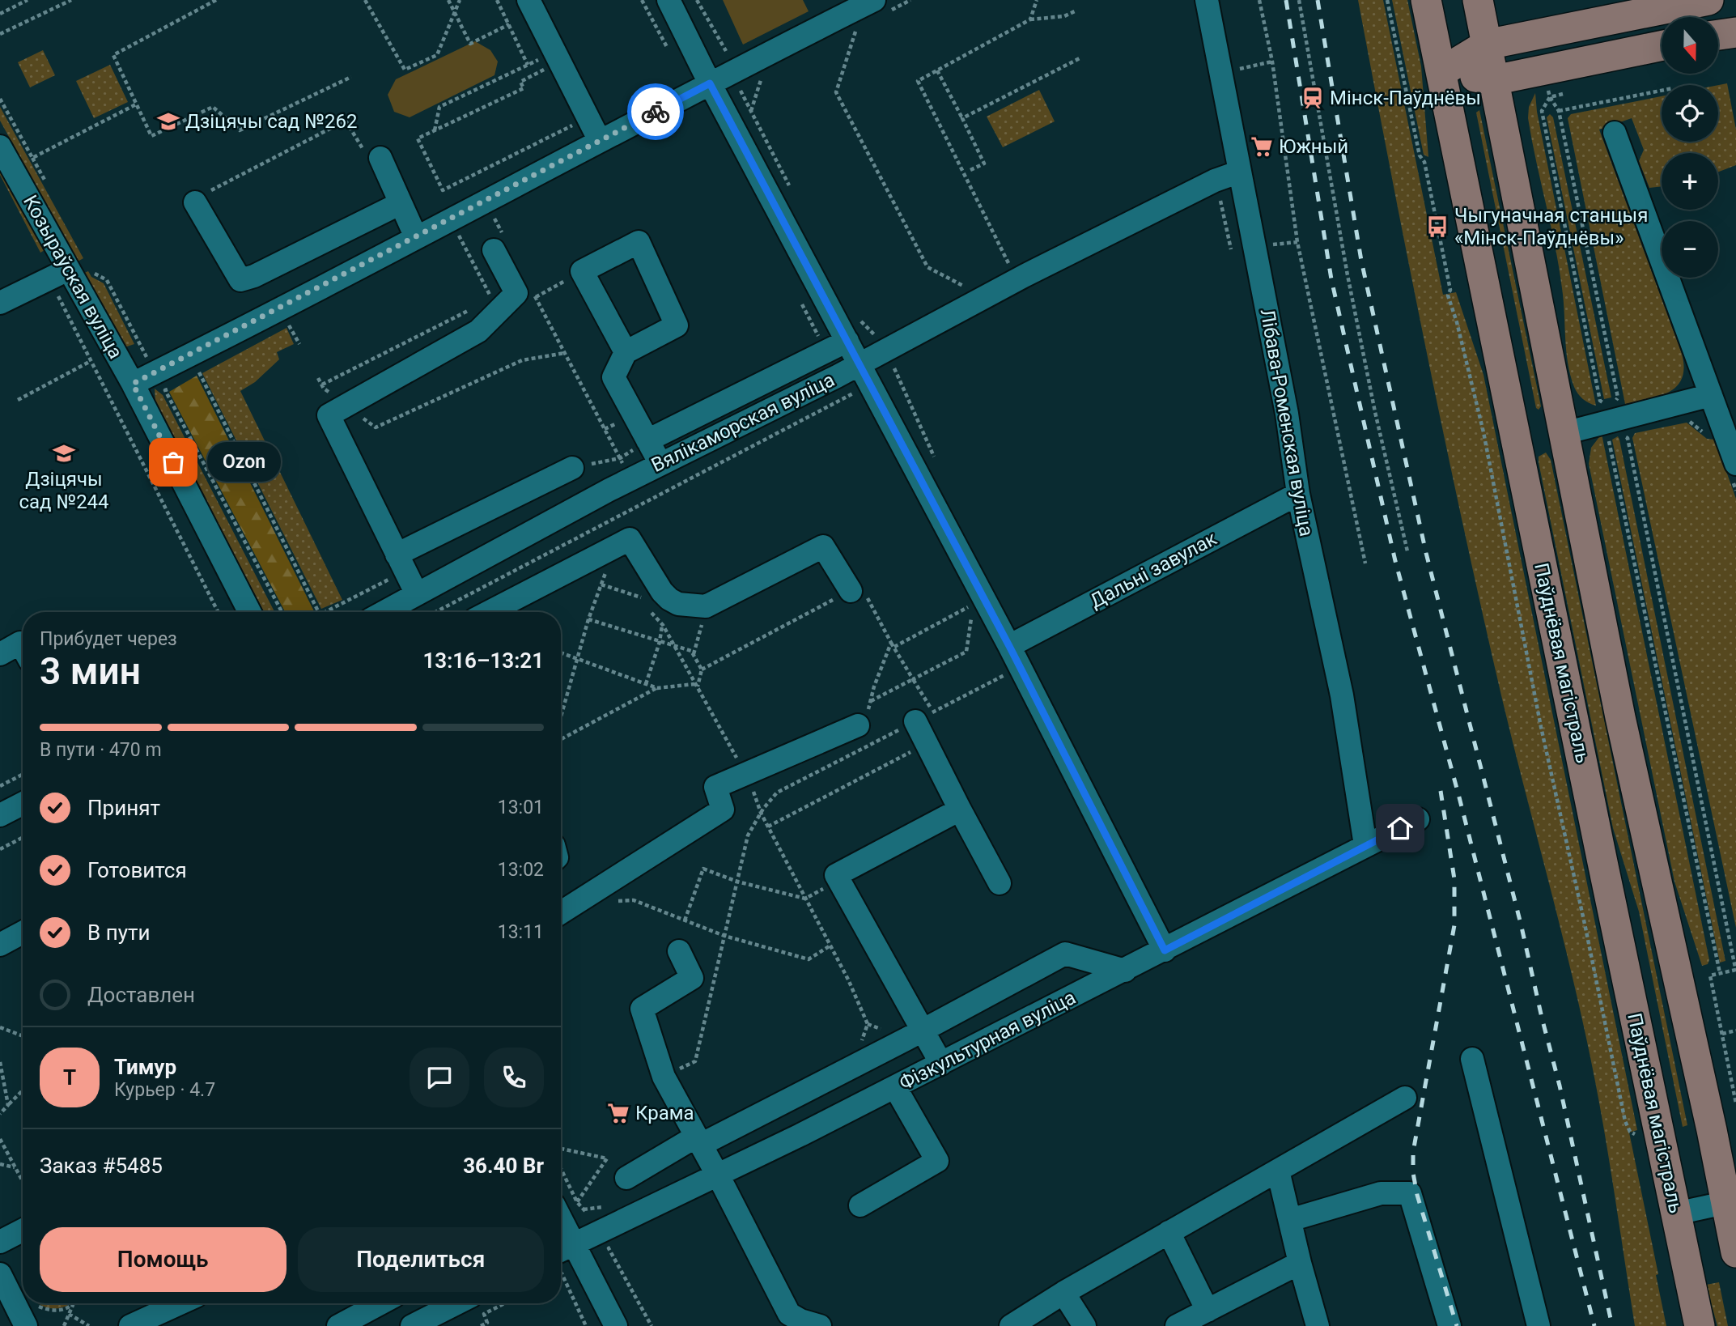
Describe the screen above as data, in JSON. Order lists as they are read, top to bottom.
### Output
{
  "streets": {
    "main road": ["Паўднёвая магістраль"],
    "street": [
      "Козыраўская вуліца",
      "Вялікаморская вуліца",
      "Лібава-Роменская вуліца",
      "Дальні завулак",
      "Фізкультурная вуліца"
    ]
  },
  "crossings": [
    ["Вялікаморская вуліца", "Лібава-Роменская вуліца"],
    ["Лібава-Роменская вуліца", "Дальні завулак"],
    ["Лібава-Роменская вуліца", "Фізкультурная вуліца"]
  ],
  "places": {
    "station": ["Мінск-Паўднёвы"],
    "school or university": ["Дзіцячы сад №262", "Дзіцячы сад №244"],
    "supermarket": ["Южный", "Крама"],
    "bus stop": ["Чыгуначная станцыя «Мінск-Паўднёвы»"],
    "other": ["Ozon"]
  },
  "north": "bottom",
  "page": {
    "map_buttons": ["+", "−"],
    "bubble": "Ozon",
    "heading": ["3 мин", "Прибудет через", "13:16–13:21"],
    "panel": [
      "Тимур",
      "Курьер · 4.7",
      "Заказ #5485",
      "36.40 Br"
    ],
    "bar": "В пути · 470 m",
    "list": [
      ["Принят", "13:01"],
      ["Готовится", "13:02"],
      ["В пути", "13:11"],
      "Доставлен"
    ],
    "round": "Т",
    "buttons": ["Помощь", "Поделиться"]
  }
}
